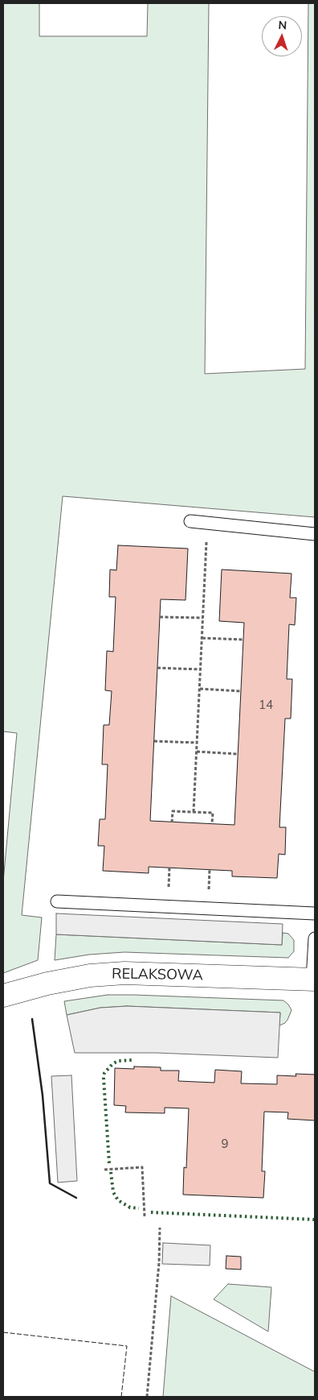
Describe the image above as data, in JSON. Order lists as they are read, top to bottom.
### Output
{
  "streets": {
    "street": ["RELAKSOWA"]
  },
  "house_numbers": ["14", "9"],
  "north": "top"
}
